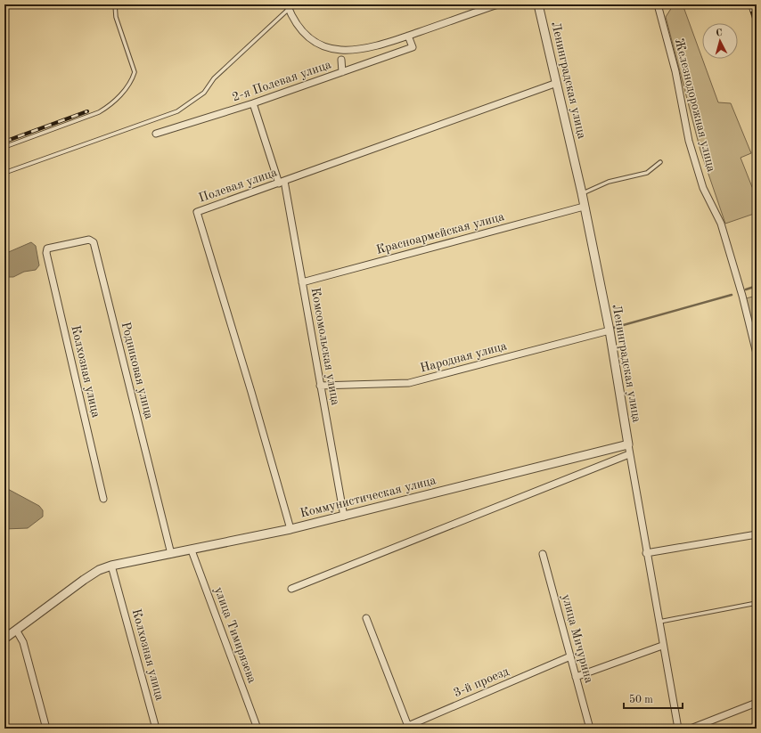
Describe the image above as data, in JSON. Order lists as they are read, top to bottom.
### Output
{
  "streets": {
    "street": [
      "Ленинградская улица",
      "2-я Полевая улица",
      "Железнодорожная улица",
      "Полевая улица",
      "Красноармейская улица",
      "Комсомольская улица",
      "Народная улица",
      "Родниковая улица",
      "Колхозная улица",
      "Коммунистическая улица",
      "улица Тимирязева",
      "улица Мичурина",
      "3-й проезд"
    ]
  },
  "crossings": [
    ["Ленинградская улица", "Полевая улица"],
    ["Ленинградская улица", "Красноармейская улица"],
    ["Ленинградская улица", "Народная улица"],
    ["Ленинградская улица", "Коммунистическая улица"],
    ["2-я Полевая улица", "Комсомольская улица"],
    ["Полевая улица", "Комсомольская улица"],
    ["Полевая улица", "Коммунистическая улица"],
    ["Красноармейская улица", "Комсомольская улица"],
    ["Комсомольская улица", "Народная улица"],
    ["Комсомольская улица", "Коммунистическая улица"],
    ["Родниковая улица", "Колхозная улица"],
    ["Родниковая улица", "Коммунистическая улица"],
    ["Колхозная улица", "Коммунистическая улица"],
    ["Коммунистическая улица", "улица Тимирязева"],
    ["улица Мичурина", "3-й проезд"]
  ],
  "scale_bar": "50 m",
  "north": "top"
}
